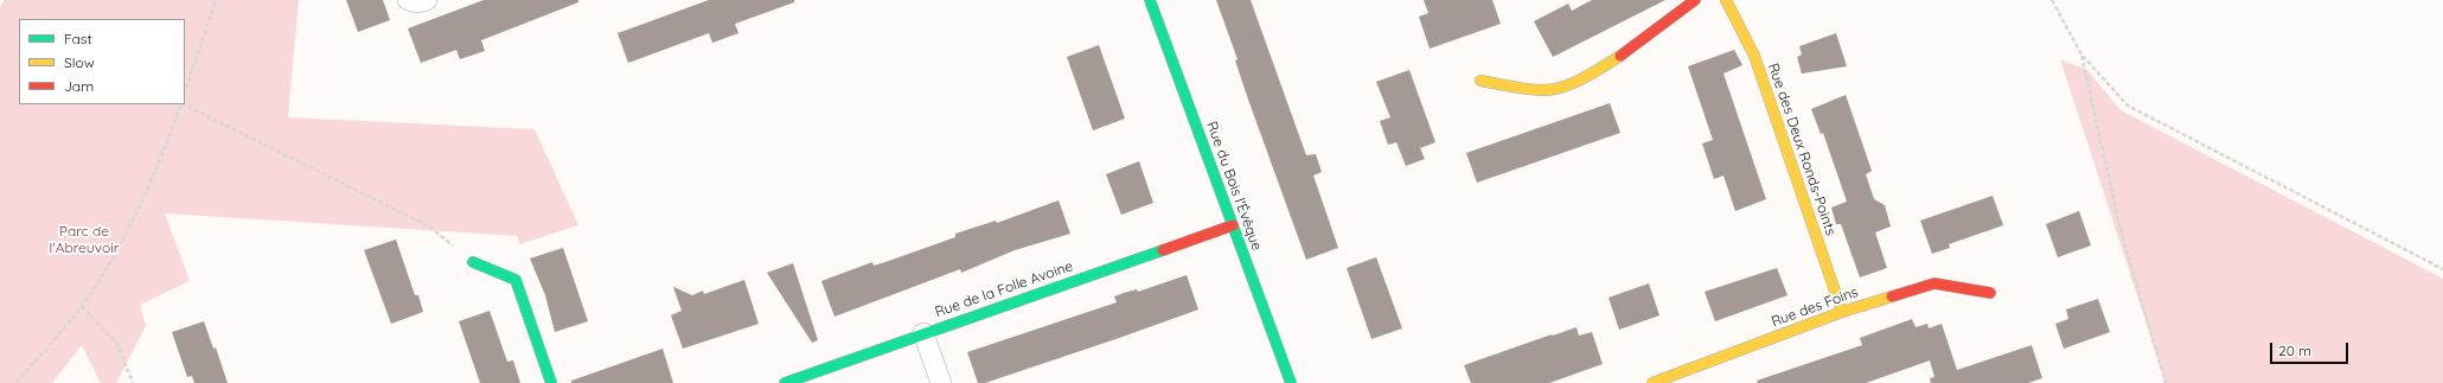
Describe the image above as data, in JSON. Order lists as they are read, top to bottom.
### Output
{
  "streets": {
    "street": [
      "Rue des Deux Ronds-Points",
      "Rue du Bois l'Évêque",
      "Rue de la Folle Avoine",
      "Rue des Foins"
    ]
  },
  "crossings": [
    ["Rue des Deux Ronds-Points", "Rue des Foins"],
    ["Rue du Bois l'Évêque", "Rue de la Folle Avoine"]
  ],
  "parks": ["Parc de l'Abreuvoir"],
  "legend": ["Fast", "Slow", "Jam"],
  "scale_bar": "20 m"
}
